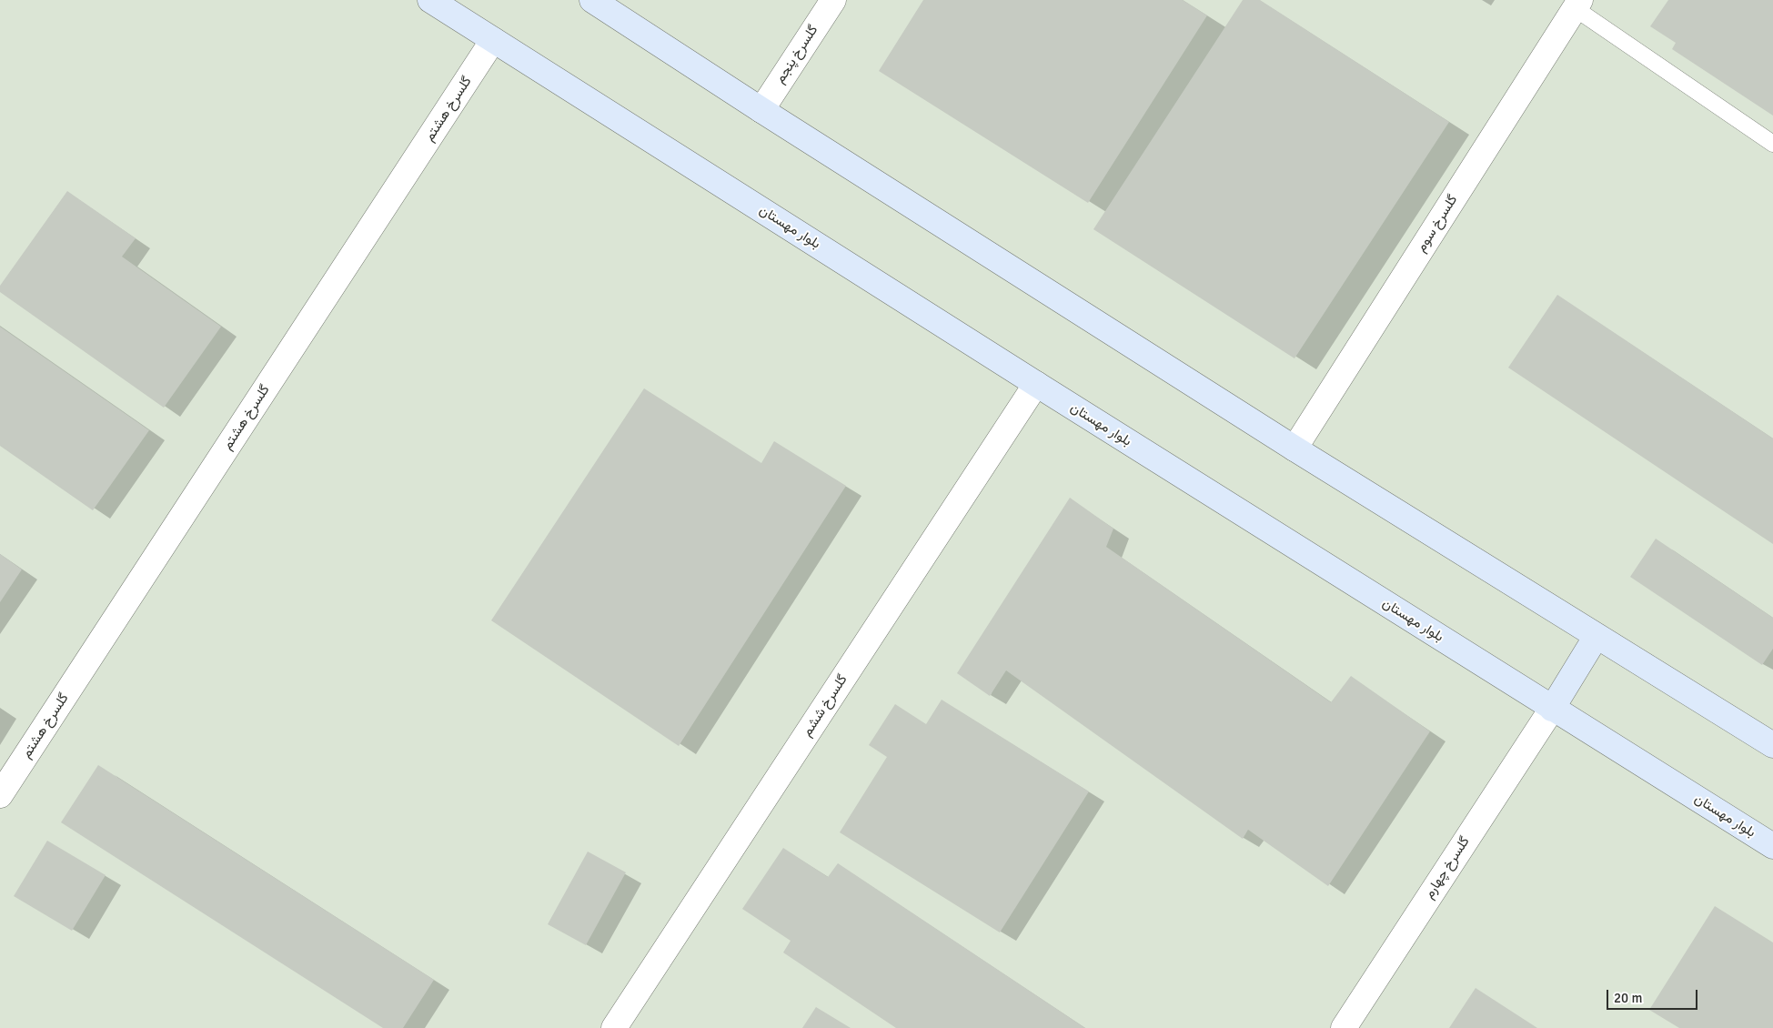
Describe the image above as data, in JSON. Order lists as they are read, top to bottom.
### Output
{
  "streets": {
    "street": [
      "گلسرخ پنجم",
      "گلسرخ هشتم",
      "گلسرخ سوم",
      "بلوار مهستان",
      "گلسرخ ششم",
      "گلسرخ چهارم"
    ]
  },
  "crossings": [
    ["گلسرخ هشتم", "بلوار مهستان"],
    ["بلوار مهستان", "گلسرخ ششم"],
    ["بلوار مهستان", "گلسرخ چهارم"]
  ],
  "scale_bar": "20 m"
}
